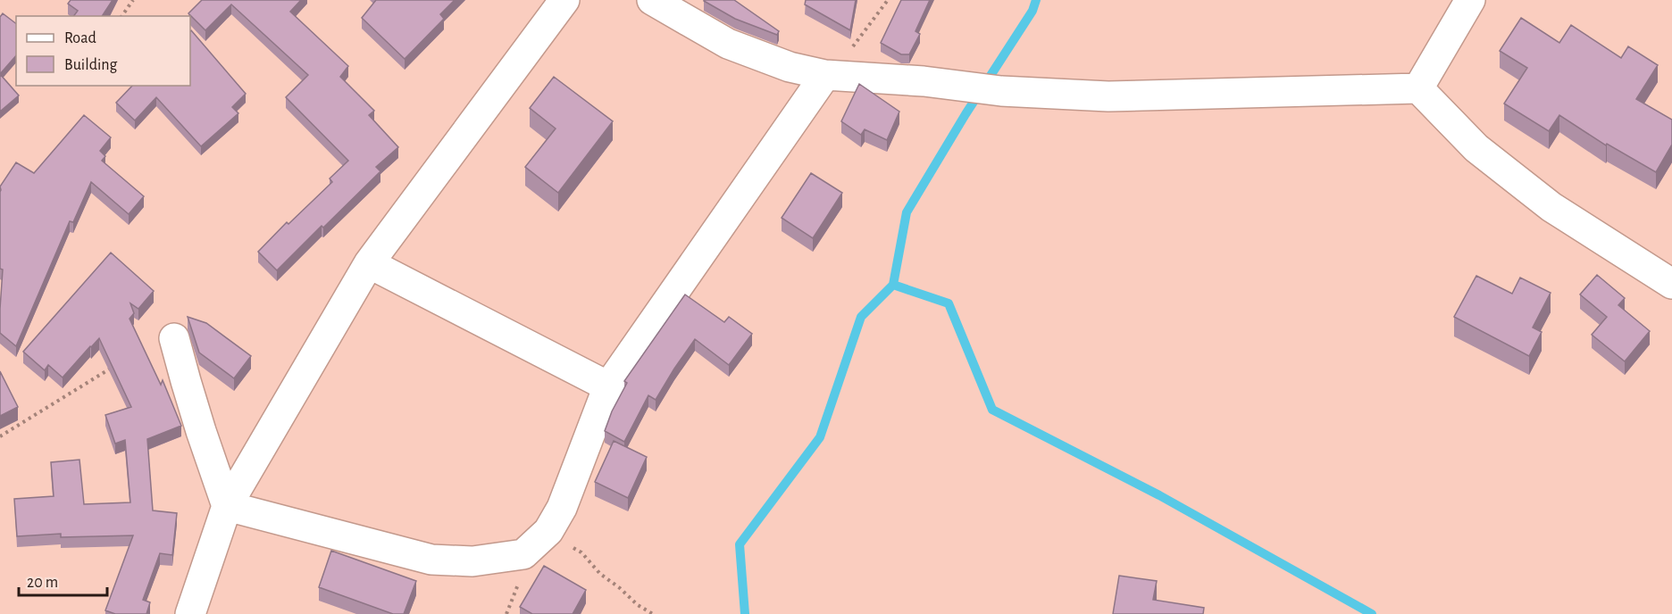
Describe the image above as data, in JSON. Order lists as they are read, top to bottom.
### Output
{
  "legend": ["Road", "Building"],
  "scale_bar": "20 m"
}
